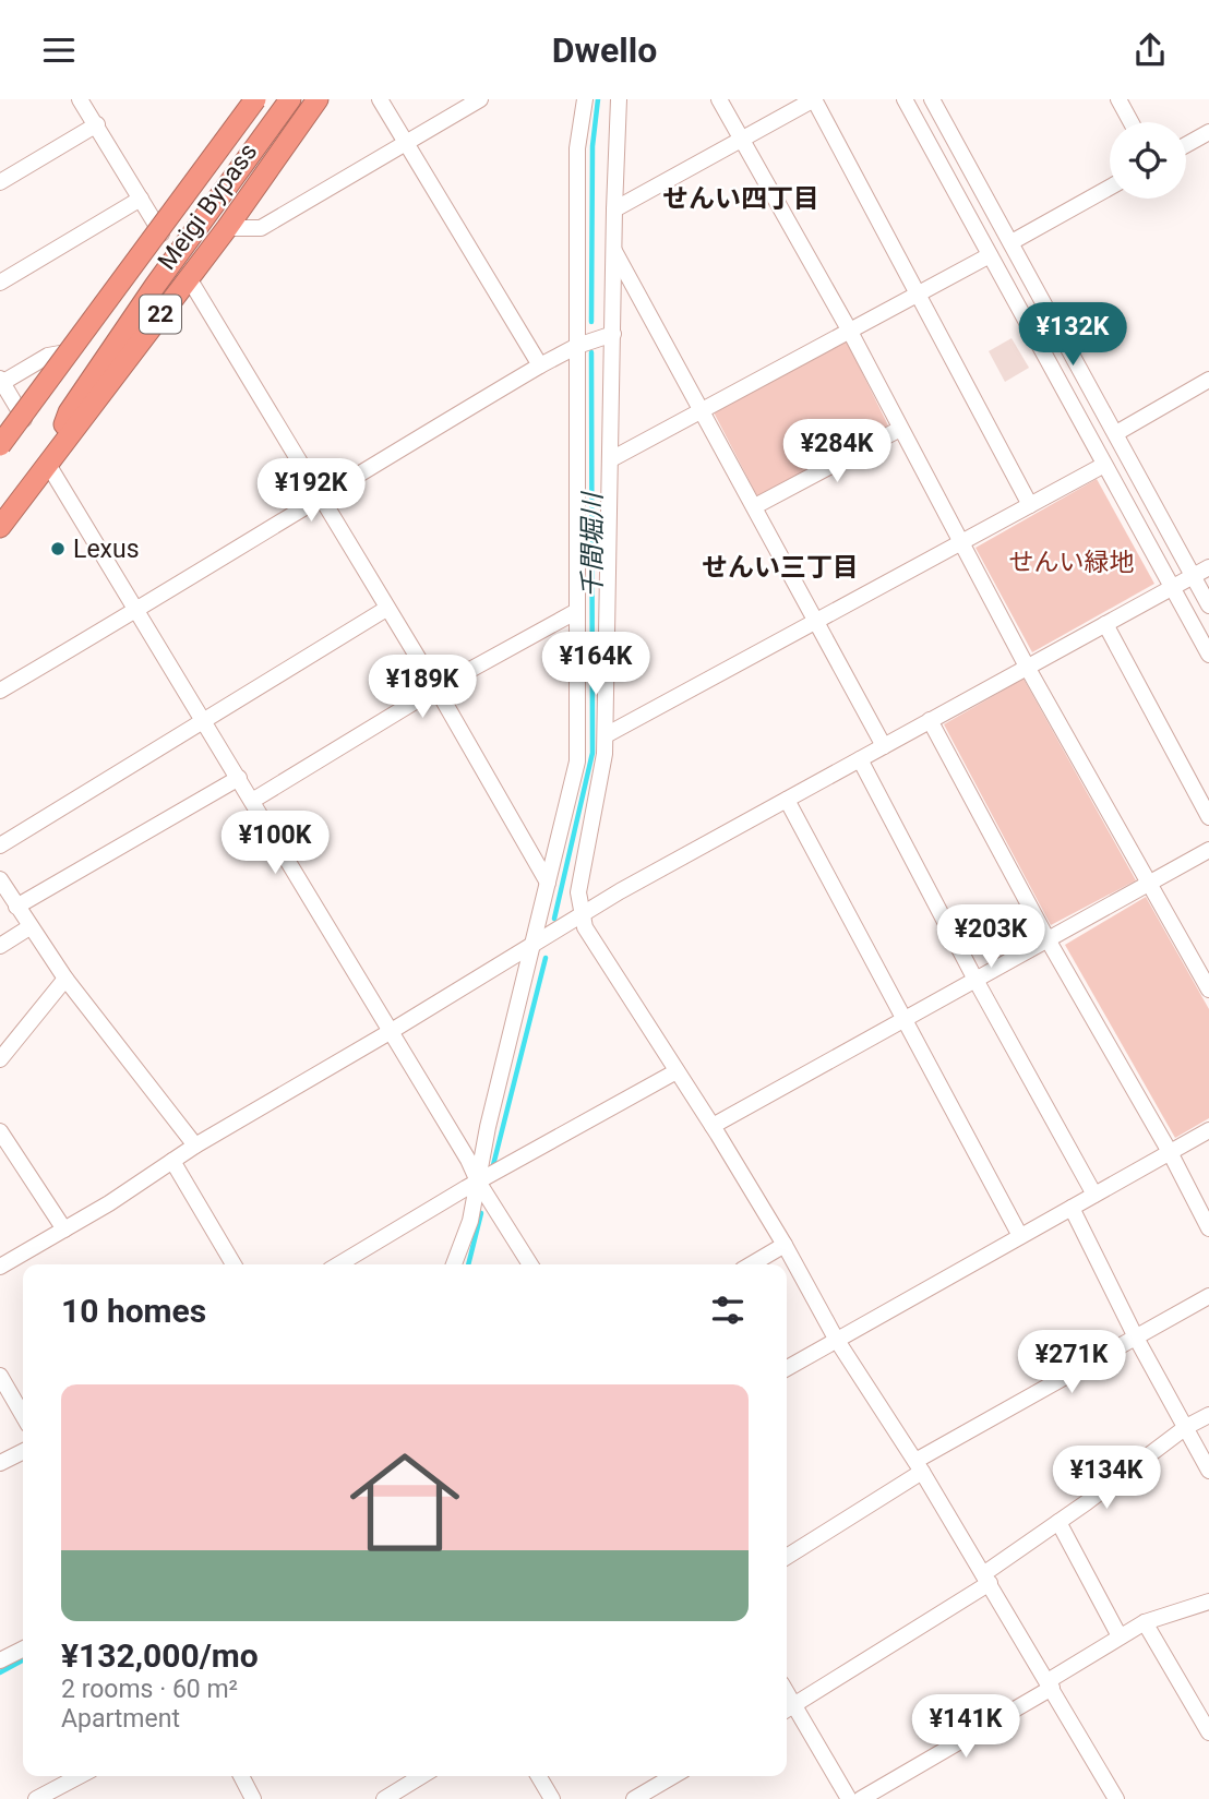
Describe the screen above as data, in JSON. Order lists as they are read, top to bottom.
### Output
{
  "streets": {
    "highway": ["Meigi Bypass", "22"]
  },
  "districts": ["せんい四丁目", "せんい三丁目"],
  "water": ["千間堀川"],
  "parks": ["せんい緑地"],
  "places": ["Lexus"],
  "page": {
    "header": "Dwello",
    "price": [
      "¥132K",
      "¥284K",
      "¥192K",
      "¥164K",
      "¥189K",
      "¥100K",
      "¥203K",
      "¥271K",
      "¥134K",
      "¥141K"
    ],
    "heading": "10 homes",
    "list": [
      {
        "name": "¥132,000/mo",
        "note": "2 rooms · 60 m² · Apartment"
      }
    ]
  }
}
